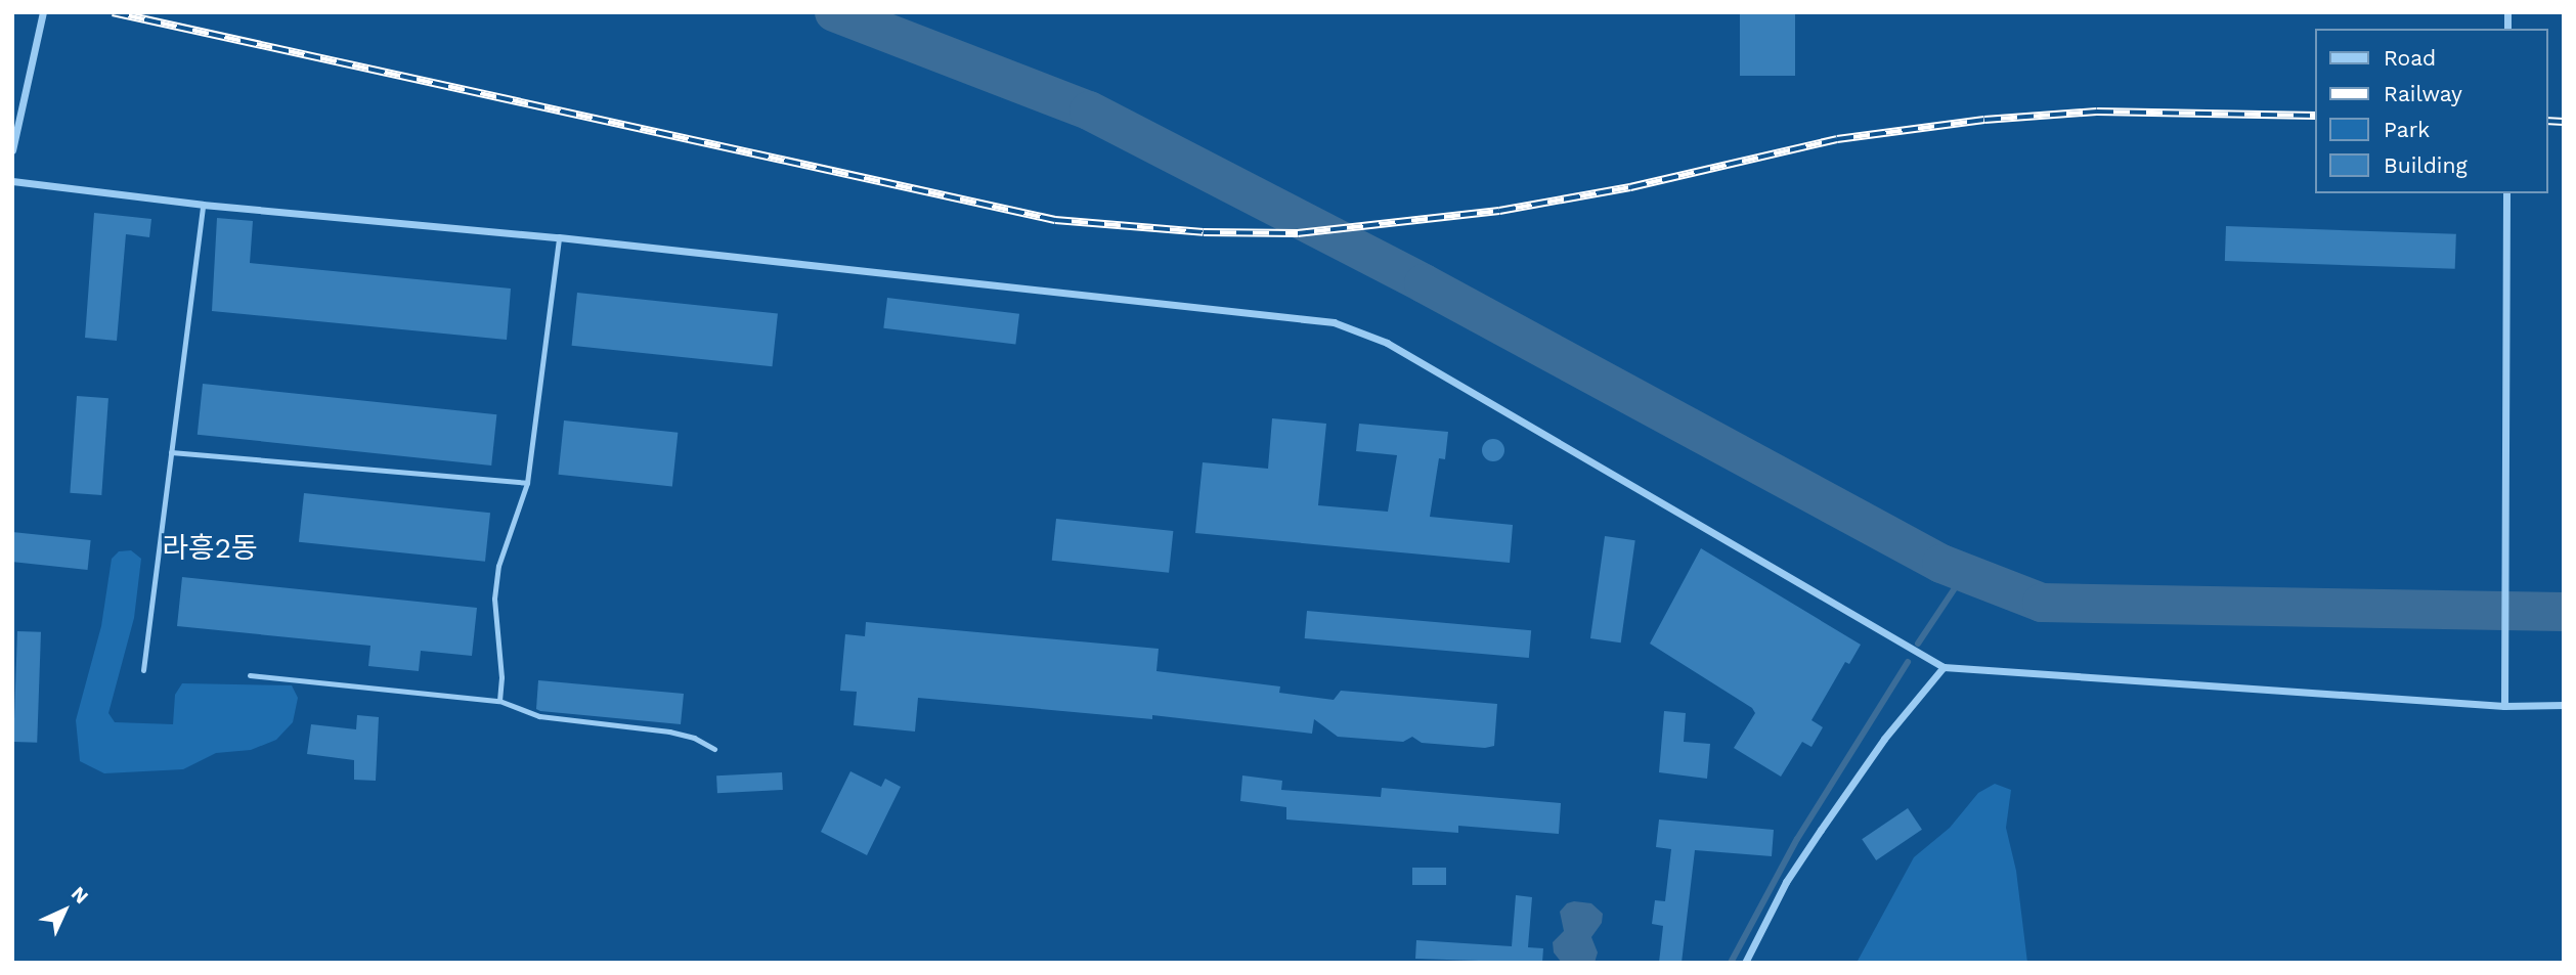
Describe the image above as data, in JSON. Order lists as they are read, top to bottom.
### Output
{
  "districts": ["라흥2동"],
  "legend": [
    "Road",
    "Railway",
    "Park",
    "Building"
  ],
  "north": "top right"
}
